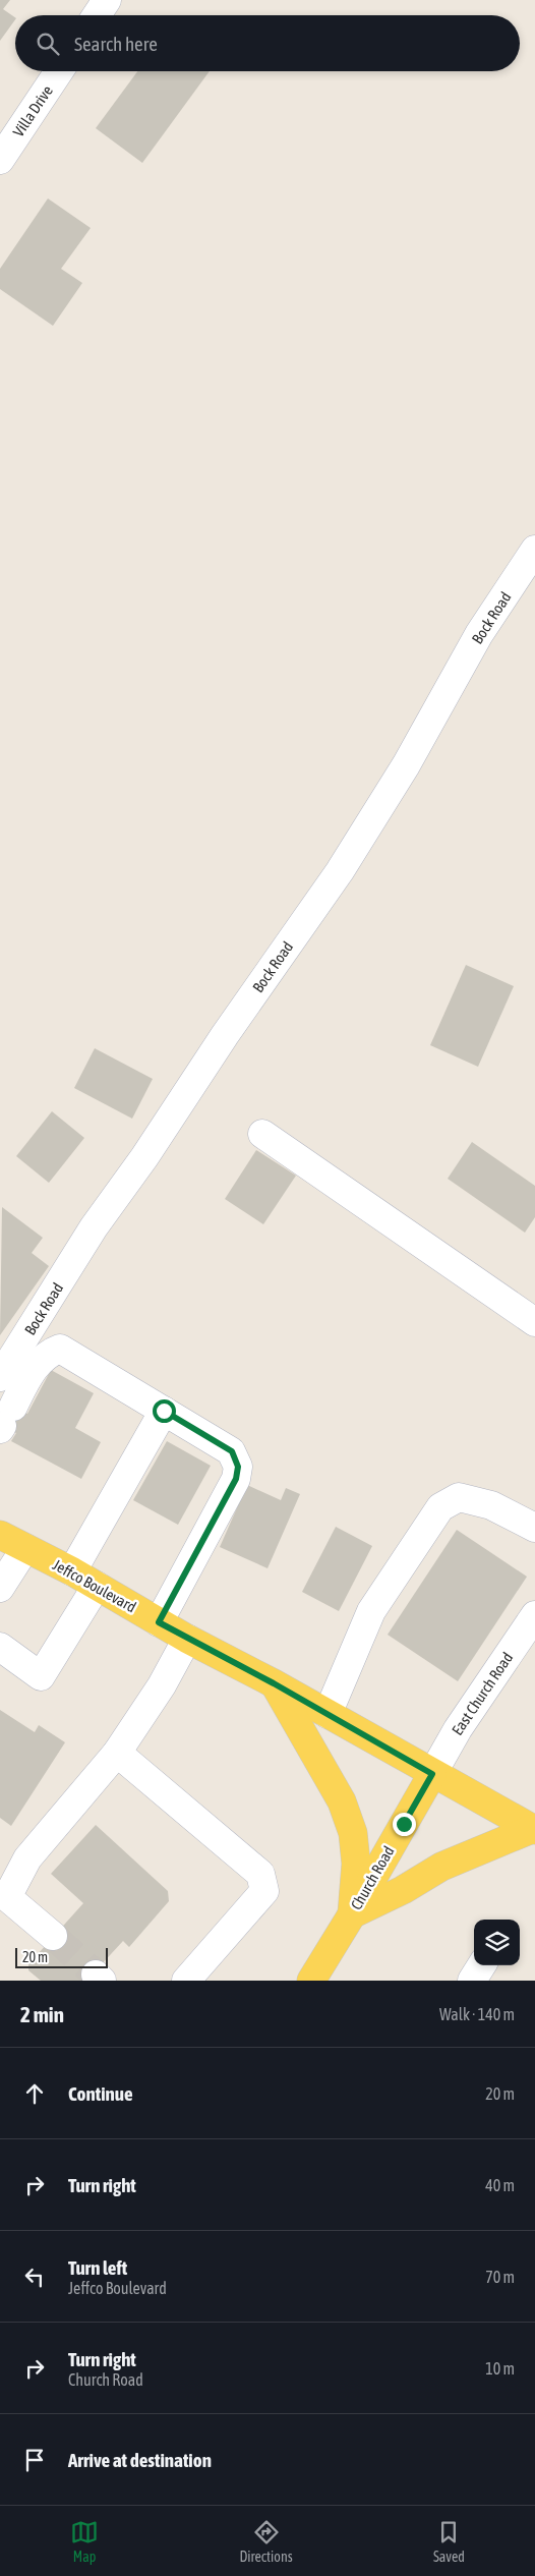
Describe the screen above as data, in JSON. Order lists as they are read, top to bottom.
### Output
{
  "streets": {
    "main road": ["Jeffco Boulevard", "Church Road"],
    "street": ["Villa Drive", "Bock Road", "East Church Road"]
  },
  "crossings": [
    ["Jeffco Boulevard", "East Church Road"],
    ["Jeffco Boulevard", "Church Road"],
    ["East Church Road", "Church Road"]
  ],
  "scale_bar": "20 m",
  "page": {
    "search": "Search here",
    "scale": "20 m",
    "heading": ["2 min", "Walk · 140 m"],
    "list": [
      ["Continue", "20 m"],
      ["Turn right", "40 m"],
      ["Turn left", "Jeffco Boulevard", "70 m"],
      ["Turn right", "Church Road", "10 m"],
      "Arrive at destination"
    ],
    "nav": ["Map", "Directions", "Saved"]
  }
}
